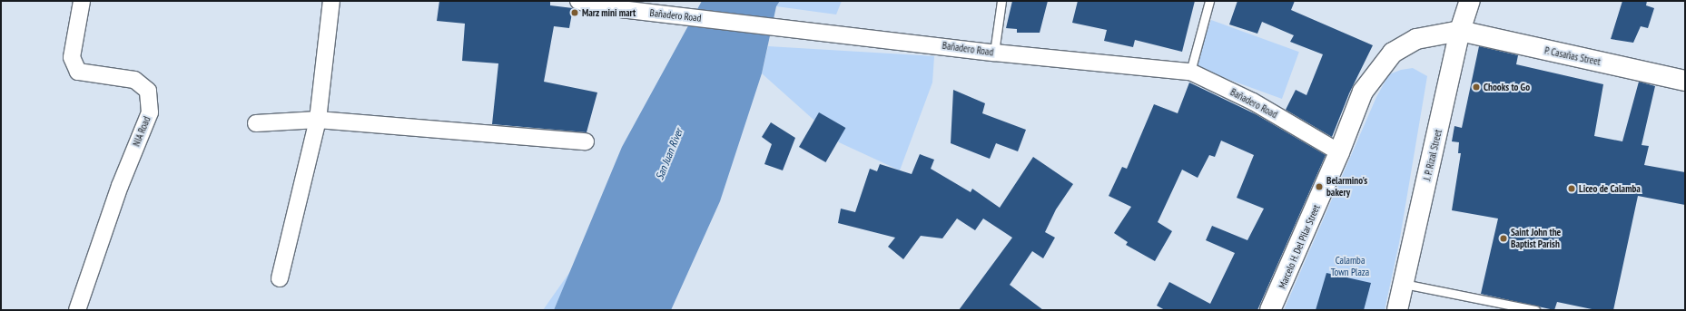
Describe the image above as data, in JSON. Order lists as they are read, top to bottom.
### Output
{
  "streets": {
    "street": [
      "Bañadero Road",
      "P. Casañas Street",
      "NIA Road",
      "J. P. Rizal Street",
      "Marcelo H. Del Pilar Street"
    ]
  },
  "crossings": [
    ["Bañadero Road", "Marcelo H. Del Pilar Street"],
    ["P. Casañas Street", "J. P. Rizal Street"],
    ["P. Casañas Street", "Marcelo H. Del Pilar Street"],
    ["J. P. Rizal Street", "Marcelo H. Del Pilar Street"]
  ],
  "water": ["San Juan River"],
  "parks": ["Calamba Town Plaza"],
  "places": [
    "Marz mini mart",
    "Chooks to Go",
    "Belarmino's bakery",
    "Liceo de Calamba",
    "Saint John the Baptist Parish"
  ]
}
